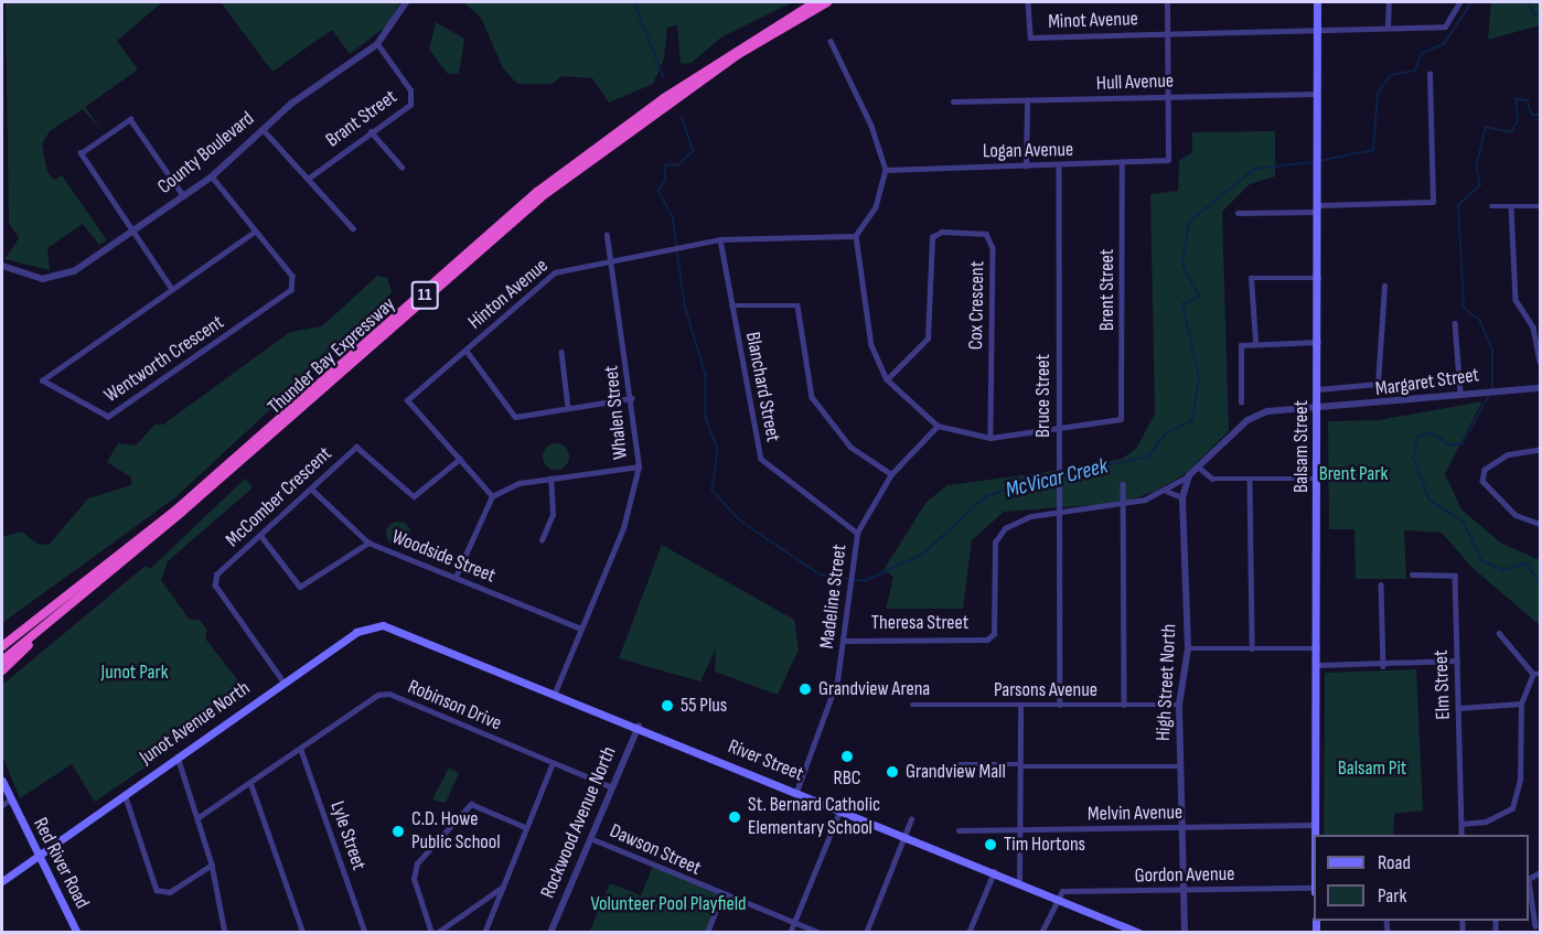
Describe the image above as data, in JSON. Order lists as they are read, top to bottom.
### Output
{
  "streets": {
    "highway": ["11", "Thunder Bay Expressway"],
    "main road": [
      "Balsam Street",
      "Junot Avenue North",
      "River Street",
      "Red River Road"
    ],
    "street": [
      "Minot Avenue",
      "Hull Avenue",
      "Brant Street",
      "Logan Avenue",
      "County Boulevard",
      "Brent Street",
      "Hinton Avenue",
      "Cox Crescent",
      "Wentworth Crescent",
      "Margaret Street",
      "Blanchard Street",
      "Bruce Street",
      "Whalen Street",
      "McComber Crescent",
      "Woodside Street",
      "Madeline Street",
      "Theresa Street",
      "High Street North",
      "Elm Street",
      "Parsons Avenue",
      "Robinson Drive",
      "Melvin Avenue",
      "Rockwood Avenue North",
      "Lyle Street",
      "Dawson Street",
      "Gordon Avenue"
    ]
  },
  "crossings": [
    ["Minot Avenue", "Balsam Street"],
    ["Hull Avenue", "Logan Avenue"],
    ["Hull Avenue", "Balsam Street"],
    ["Brant Street", "County Boulevard"],
    ["Logan Avenue", "Brent Street"],
    ["Logan Avenue", "Bruce Street"],
    ["County Boulevard", "Wentworth Crescent"],
    ["Brent Street", "Bruce Street"],
    ["Hinton Avenue", "Blanchard Street"],
    ["Hinton Avenue", "Whalen Street"],
    ["Hinton Avenue", "McComber Crescent"],
    ["Margaret Street", "Balsam Street"],
    ["Margaret Street", "Theresa Street"],
    ["Blanchard Street", "Madeline Street"],
    ["Bruce Street", "Theresa Street"],
    ["Bruce Street", "Parsons Avenue"],
    ["Whalen Street", "Woodside Street"],
    ["Whalen Street", "River Street"],
    ["Balsam Street", "Melvin Avenue"],
    ["McComber Crescent", "Woodside Street"],
    ["McComber Crescent", "Junot Avenue North"],
    ["Madeline Street", "Theresa Street"],
    ["Madeline Street", "River Street"],
    ["Theresa Street", "High Street North"],
    ["High Street North", "Parsons Avenue"],
    ["High Street North", "Melvin Avenue"],
    ["High Street North", "Gordon Avenue"],
    ["Robinson Drive", "Rockwood Avenue North"],
    ["Robinson Drive", "Lyle Street"],
    ["Junot Avenue North", "River Street"],
    ["Junot Avenue North", "Red River Road"],
    ["River Street", "Rockwood Avenue North"],
    ["River Street", "Gordon Avenue"],
    ["Rockwood Avenue North", "Dawson Street"]
  ],
  "water": ["McVicar Creek"],
  "parks": [
    "Brent Park",
    "Junot Park",
    "Balsam Pit",
    "Volunteer Pool Playfield"
  ],
  "places": [
    "Grandview Arena",
    "55 Plus",
    "RBC",
    "Grandview Mall",
    "St. Bernard Catholic Elementary School",
    "C.D. Howe Public School",
    "Tim Hortons"
  ],
  "legend": ["Road", "Park"]
}
